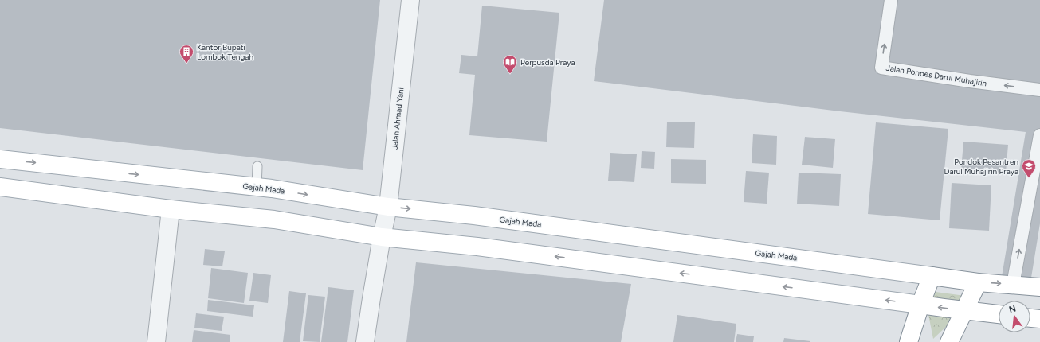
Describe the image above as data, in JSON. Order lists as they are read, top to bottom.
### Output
{
  "streets": {
    "main road": ["Gajah Mada"],
    "street": ["Jalan Ponpes Darul Muhajirin", "Jalan Ahmad Yani"]
  },
  "crossings": [
    ["Jalan Ahmad Yani", "Gajah Mada"]
  ],
  "places": {
    "building": ["Kantor Bupati Lombok Tengah"],
    "library": ["Perpusda Praya"],
    "school or university": ["Pondok Pesantren Darul Muhajirin Praya"]
  },
  "north": "top"
}
